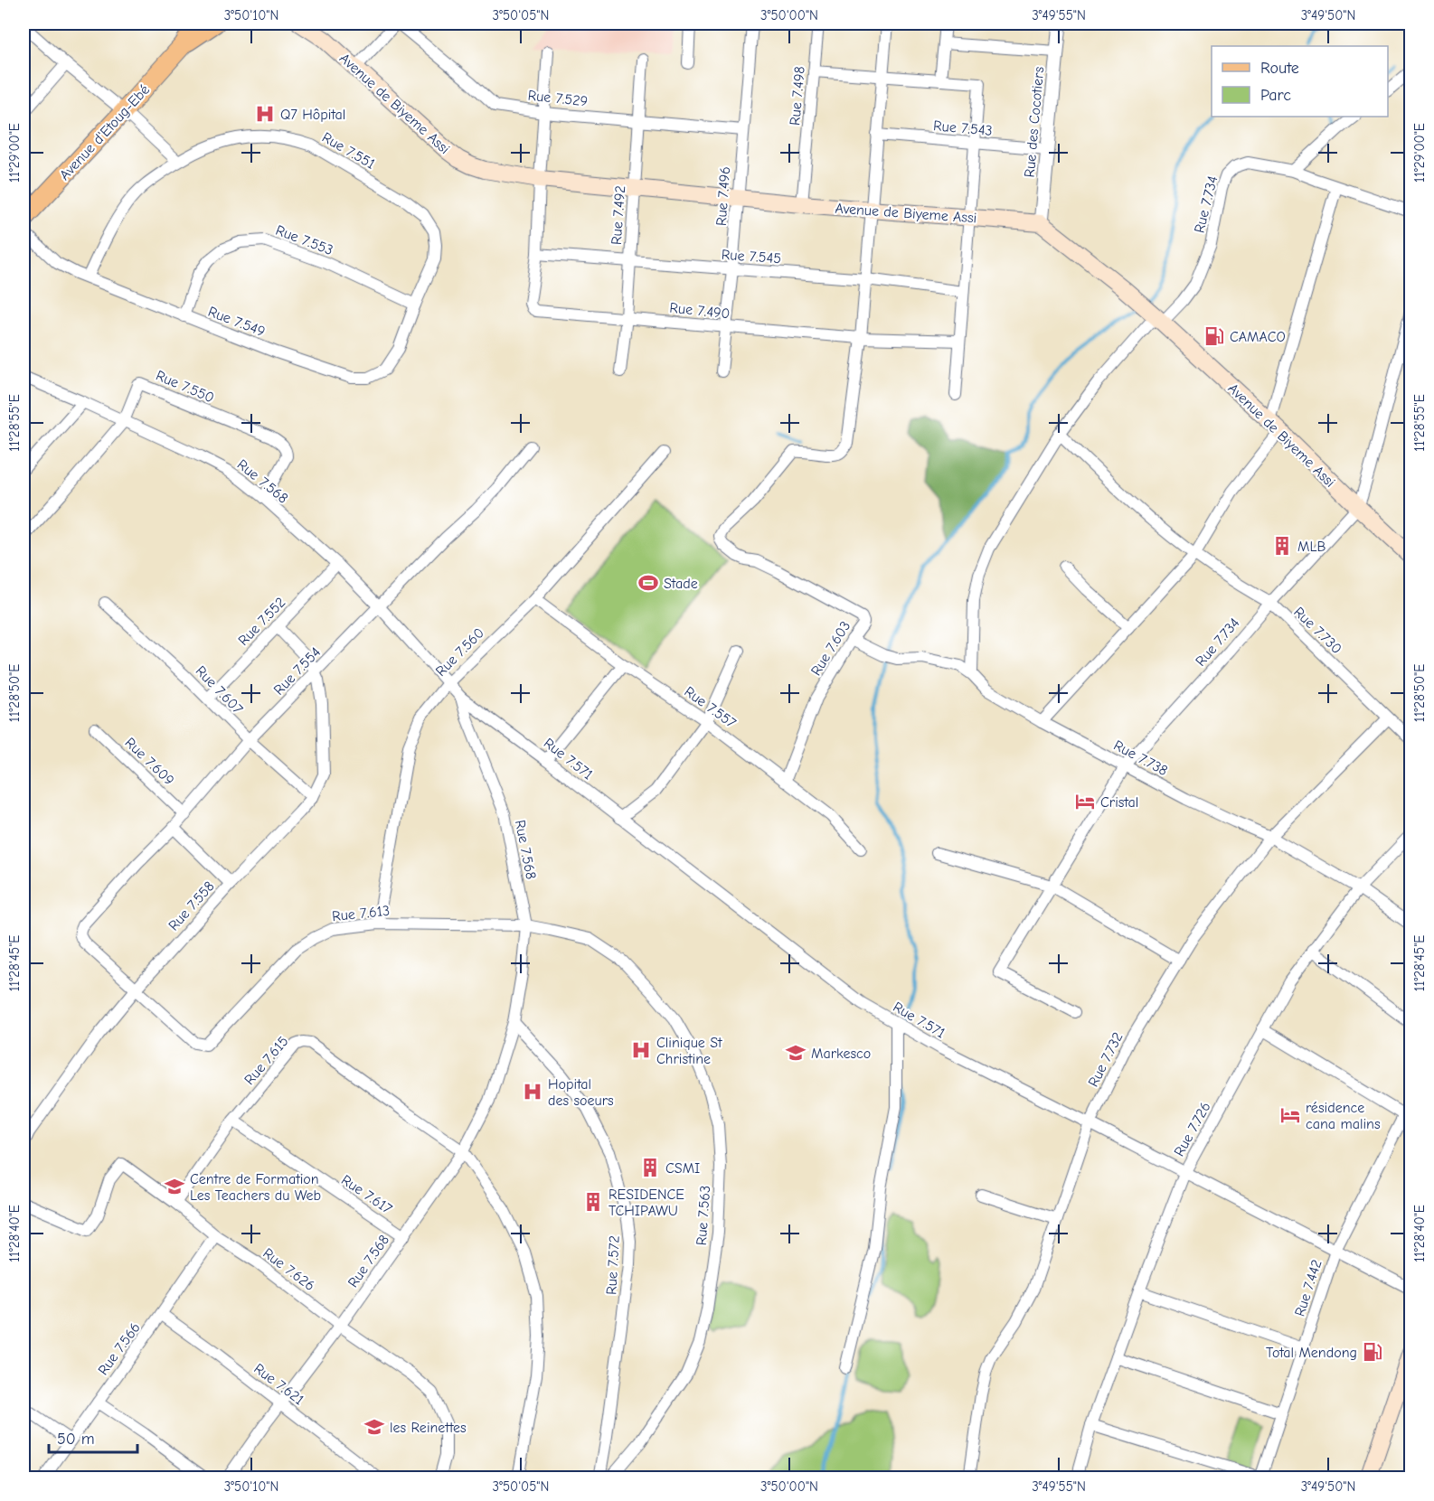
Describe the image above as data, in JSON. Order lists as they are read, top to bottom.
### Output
{
  "streets": {
    "main road": ["Avenue de Biyeme Assi", "Avenue d'Etoug-Ebé"],
    "street": [
      "Rue 7.498",
      "Rue 7.529",
      "Rue des Cocotiers",
      "Rue 7.543",
      "Rue 7.551",
      "Rue 7.496",
      "Rue 7.734",
      "Rue 7.492",
      "Rue 7.553",
      "Rue 7.545",
      "Rue 7.490",
      "Rue 7.549",
      "Rue 7.550",
      "Rue 7.568",
      "Rue 7.552",
      "Rue 7.730",
      "Rue 7.603",
      "Rue 7.560",
      "Rue 7.554",
      "Rue 7.607",
      "Rue 7.557",
      "Rue 7.738",
      "Rue 7.571",
      "Rue 7.609",
      "Rue 7.558",
      "Rue 7.613",
      "Rue 7.732",
      "Rue 7.615",
      "Rue 7.726",
      "Rue 7.617",
      "Rue 7.563",
      "Rue 7.572",
      "Rue 7.626",
      "Rue 7.442",
      "Rue 7.566",
      "Rue 7.621"
    ]
  },
  "crossings": [
    ["Rue 7.498", "Avenue de Biyeme Assi"],
    ["Rue 7.529", "Rue 7.496"],
    ["Rue 7.529", "Rue 7.492"],
    ["Rue 7.529", "Rue 7.490"],
    ["Avenue de Biyeme Assi", "Rue des Cocotiers"],
    ["Avenue de Biyeme Assi", "Rue 7.496"],
    ["Avenue de Biyeme Assi", "Rue 7.734"],
    ["Avenue de Biyeme Assi", "Rue 7.492"],
    ["Avenue de Biyeme Assi", "Rue 7.490"],
    ["Rue des Cocotiers", "Rue 7.543"],
    ["Rue 7.551", "Rue 7.553"],
    ["Rue 7.551", "Rue 7.549"],
    ["Rue 7.496", "Rue 7.545"],
    ["Rue 7.496", "Rue 7.490"],
    ["Rue 7.734", "Rue 7.730"],
    ["Rue 7.734", "Rue 7.738"],
    ["Rue 7.492", "Rue 7.545"],
    ["Rue 7.492", "Rue 7.490"],
    ["Rue 7.553", "Rue 7.549"],
    ["Rue 7.545", "Rue 7.490"],
    ["Rue 7.490", "Rue 7.603"],
    ["Rue 7.550", "Rue 7.568"],
    ["Rue 7.568", "Rue 7.552"],
    ["Rue 7.568", "Rue 7.560"],
    ["Rue 7.568", "Rue 7.554"],
    ["Rue 7.568", "Rue 7.571"],
    ["Rue 7.568", "Rue 7.613"],
    ["Rue 7.568", "Rue 7.615"],
    ["Rue 7.568", "Rue 7.617"],
    ["Rue 7.568", "Rue 7.563"],
    ["Rue 7.568", "Rue 7.572"],
    ["Rue 7.568", "Rue 7.626"],
    ["Rue 7.568", "Rue 7.621"],
    ["Rue 7.552", "Rue 7.607"],
    ["Rue 7.730", "Rue 7.732"],
    ["Rue 7.603", "Rue 7.557"],
    ["Rue 7.603", "Rue 7.738"],
    ["Rue 7.560", "Rue 7.557"],
    ["Rue 7.560", "Rue 7.613"],
    ["Rue 7.554", "Rue 7.607"],
    ["Rue 7.554", "Rue 7.609"],
    ["Rue 7.554", "Rue 7.558"],
    ["Rue 7.554", "Rue 7.613"],
    ["Rue 7.607", "Rue 7.558"],
    ["Rue 7.738", "Rue 7.732"],
    ["Rue 7.738", "Rue 7.726"],
    ["Rue 7.571", "Rue 7.732"],
    ["Rue 7.571", "Rue 7.726"],
    ["Rue 7.571", "Rue 7.442"],
    ["Rue 7.558", "Rue 7.613"],
    ["Rue 7.613", "Rue 7.563"],
    ["Rue 7.615", "Rue 7.617"],
    ["Rue 7.615", "Rue 7.626"],
    ["Rue 7.726", "Rue 7.442"],
    ["Rue 7.626", "Rue 7.566"],
    ["Rue 7.566", "Rue 7.621"]
  ],
  "places": {
    "hospital": ["Q7 Hôpital", "Clinique St Christine", "Hopital des soeurs"],
    "fuel station": ["CAMACO", "Total Mendong"],
    "building": ["MLB", "CSMI", "RESIDENCE TCHIPAWU"],
    "sports": ["Stade"],
    "hotel": ["Cristal", "résidence cana malins"],
    "school or university": ["Markesco", "Centre de Formation Les Teachers du Web", "les Reinettes"]
  },
  "legend": ["Route", "Parc"],
  "scale_bar": "50 m",
  "coordinates": [
    "3°50'10\"N",
    "3°50'05\"N",
    "3°50'00\"N",
    "3°49'55\"N",
    "3°49'50\"N",
    "11°29'00\"E",
    "11°28'55\"E",
    "11°28'50\"E",
    "11°28'45\"E",
    "11°28'40\"E"
  ]
}
